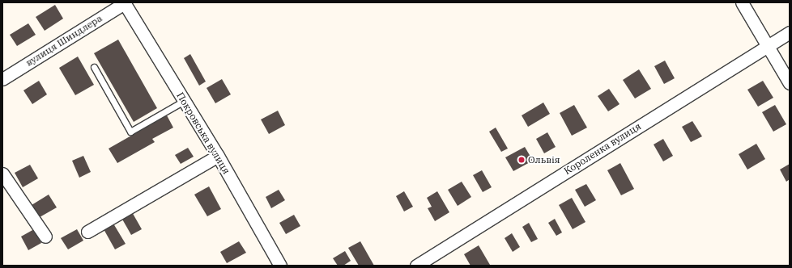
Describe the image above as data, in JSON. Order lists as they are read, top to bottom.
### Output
{
  "streets": {
    "street": ["вулиця Шиндлера", "Покровська вулиця", "Короленка вулиця"]
  },
  "crossings": [
    ["вулиця Шиндлера", "Покровська вулиця"]
  ],
  "places": ["Ольвія"]
}
